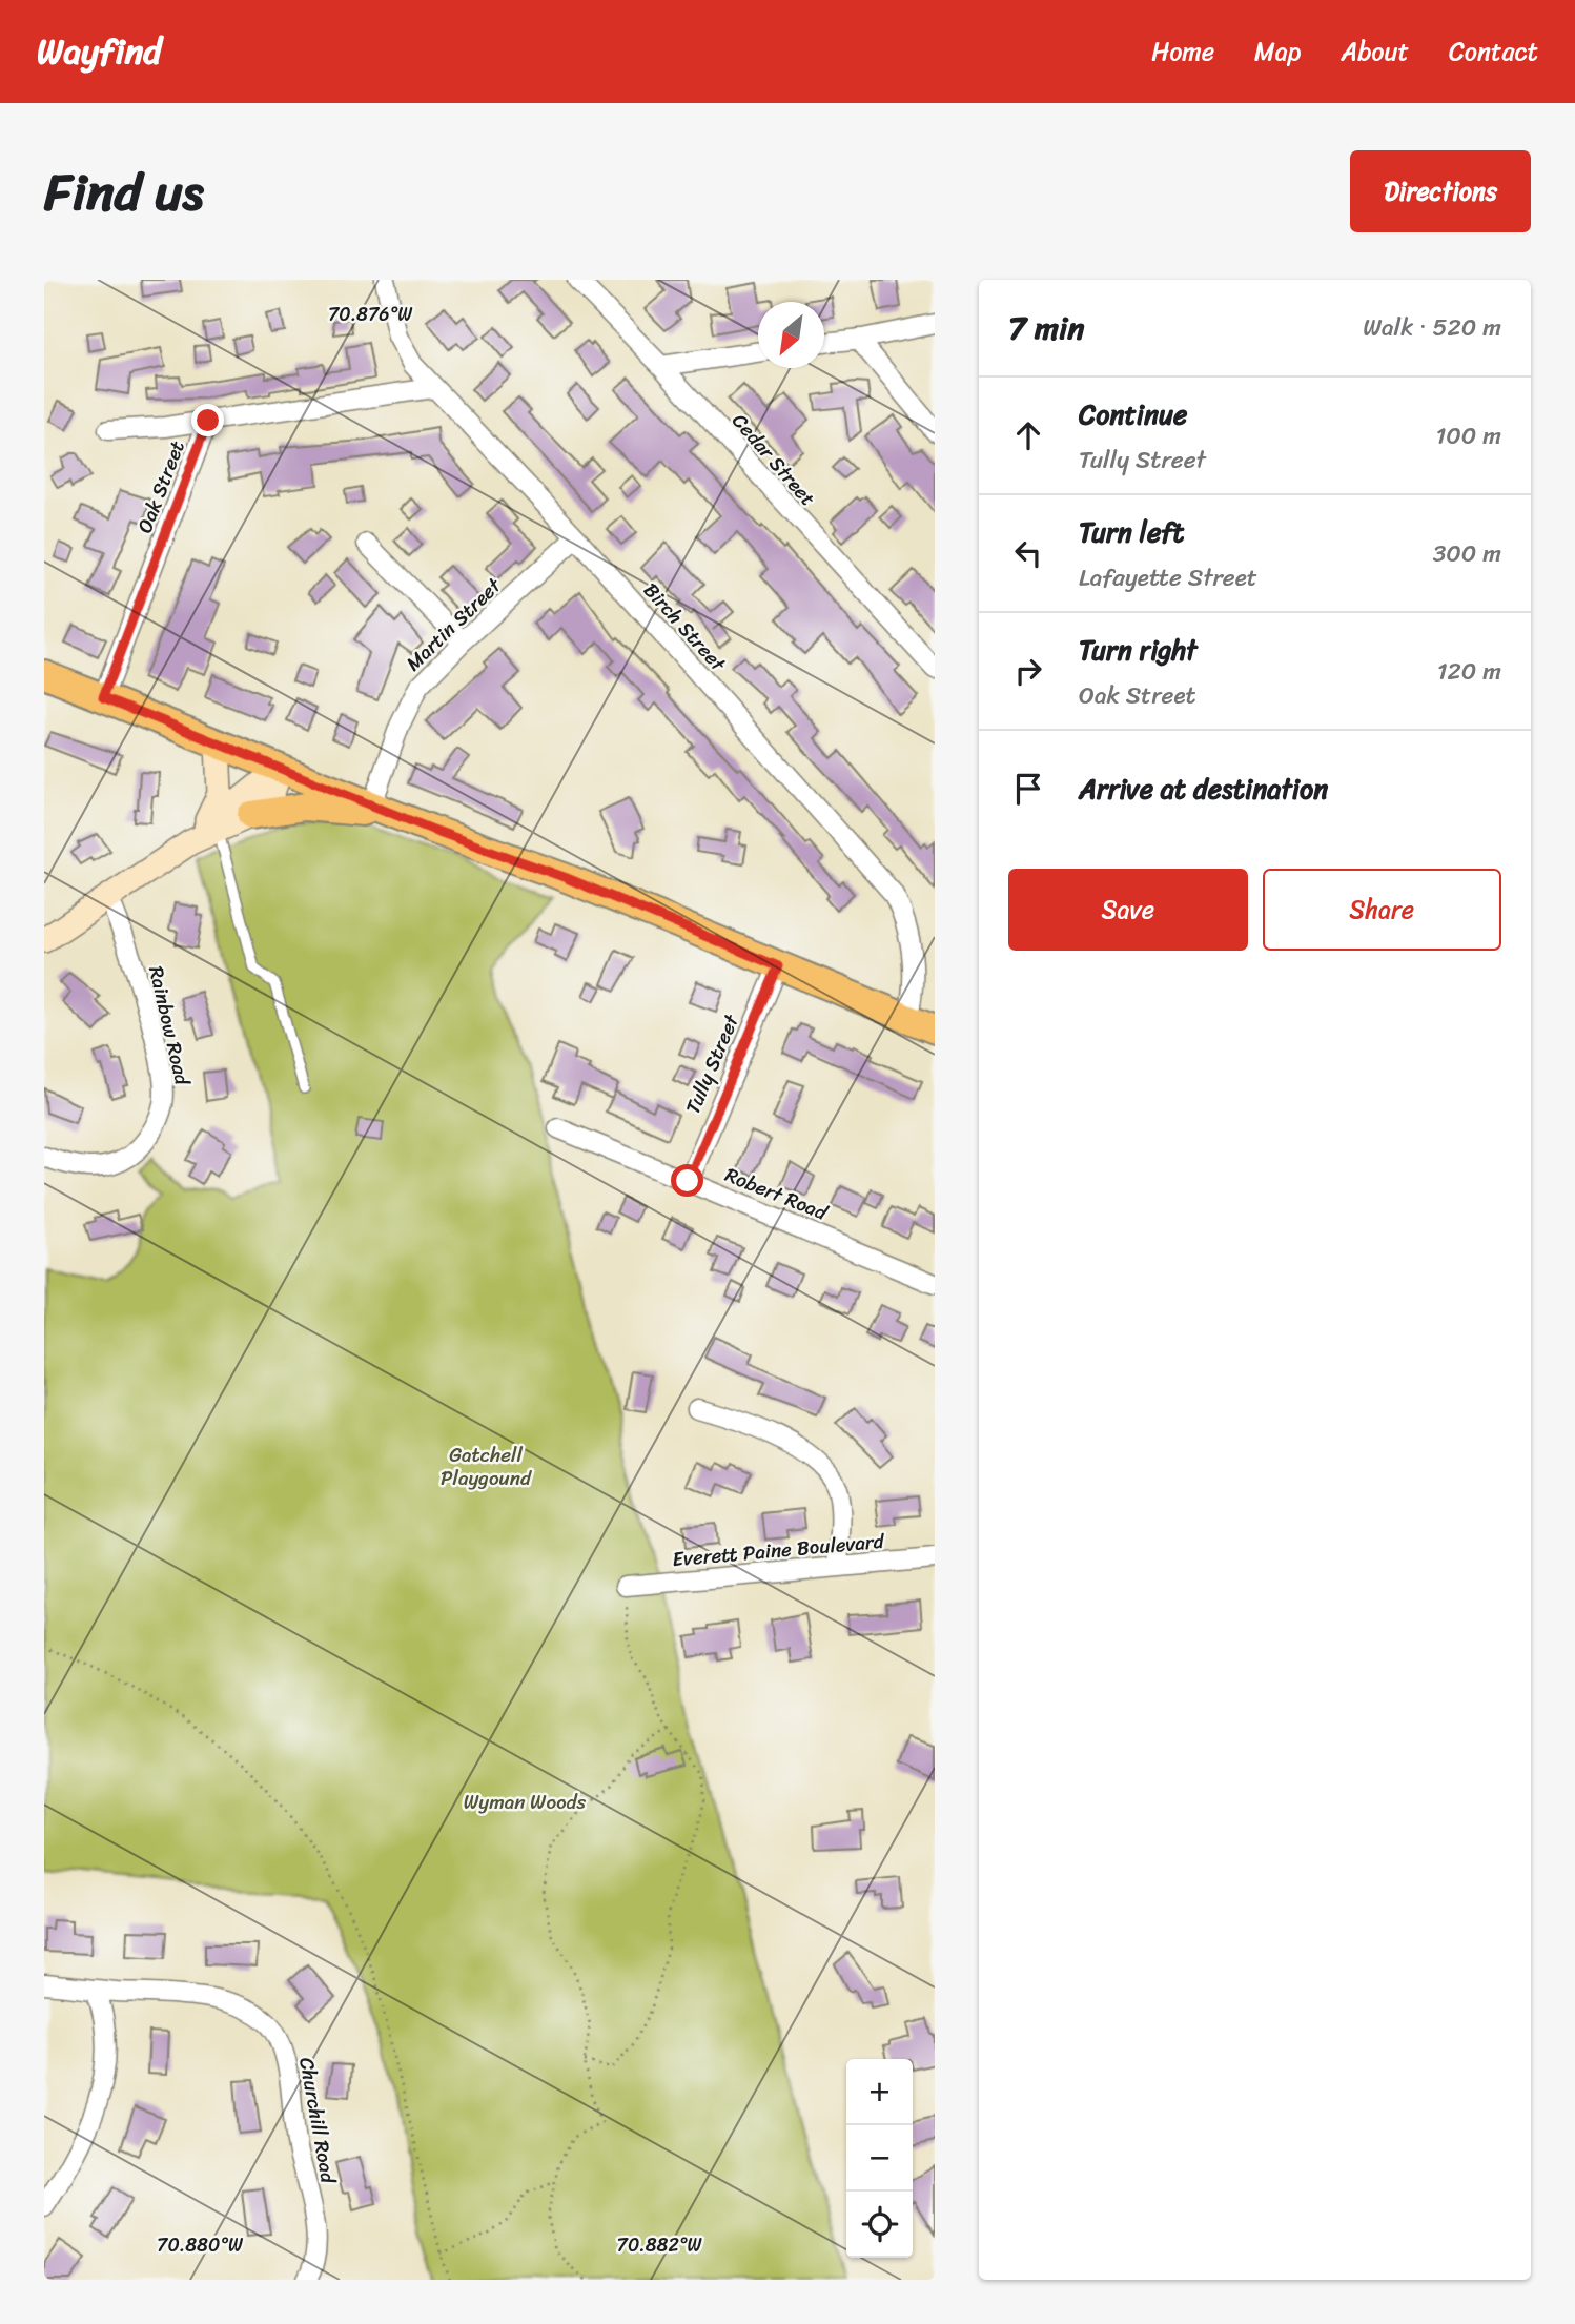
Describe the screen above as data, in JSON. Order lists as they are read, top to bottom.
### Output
{
  "streets": {
    "street": [
      "Cedar Street",
      "Oak Street",
      "Martin Street",
      "Birch Street",
      "Rainbow Road",
      "Tully Street",
      "Robert Road",
      "Everett Paine Boulevard",
      "Churchill Road"
    ]
  },
  "crossings": [
    ["Martin Street", "Birch Street"],
    ["Tully Street", "Robert Road"]
  ],
  "parks": ["Gatchell Playgound", "Wyman Woods"],
  "north": "bottom left",
  "page": {
    "header": "Wayfind",
    "nav": [
      "Home",
      "Map",
      "About",
      "Contact"
    ],
    "title": "Find us",
    "buttons": [
      "Directions",
      ["Save", "Share"]
    ],
    "heading": ["7 min", "Walk · 520 m"],
    "list": [
      ["Continue", "Tully Street", "100 m"],
      ["Turn left", "Lafayette Street", "300 m"],
      ["Turn right", "Oak Street", "120 m"],
      "Arrive at destination"
    ],
    "map_buttons": ["+", "−"]
  },
  "coordinates": ["70.876°W", "70.880°W", "70.882°W"]
}
